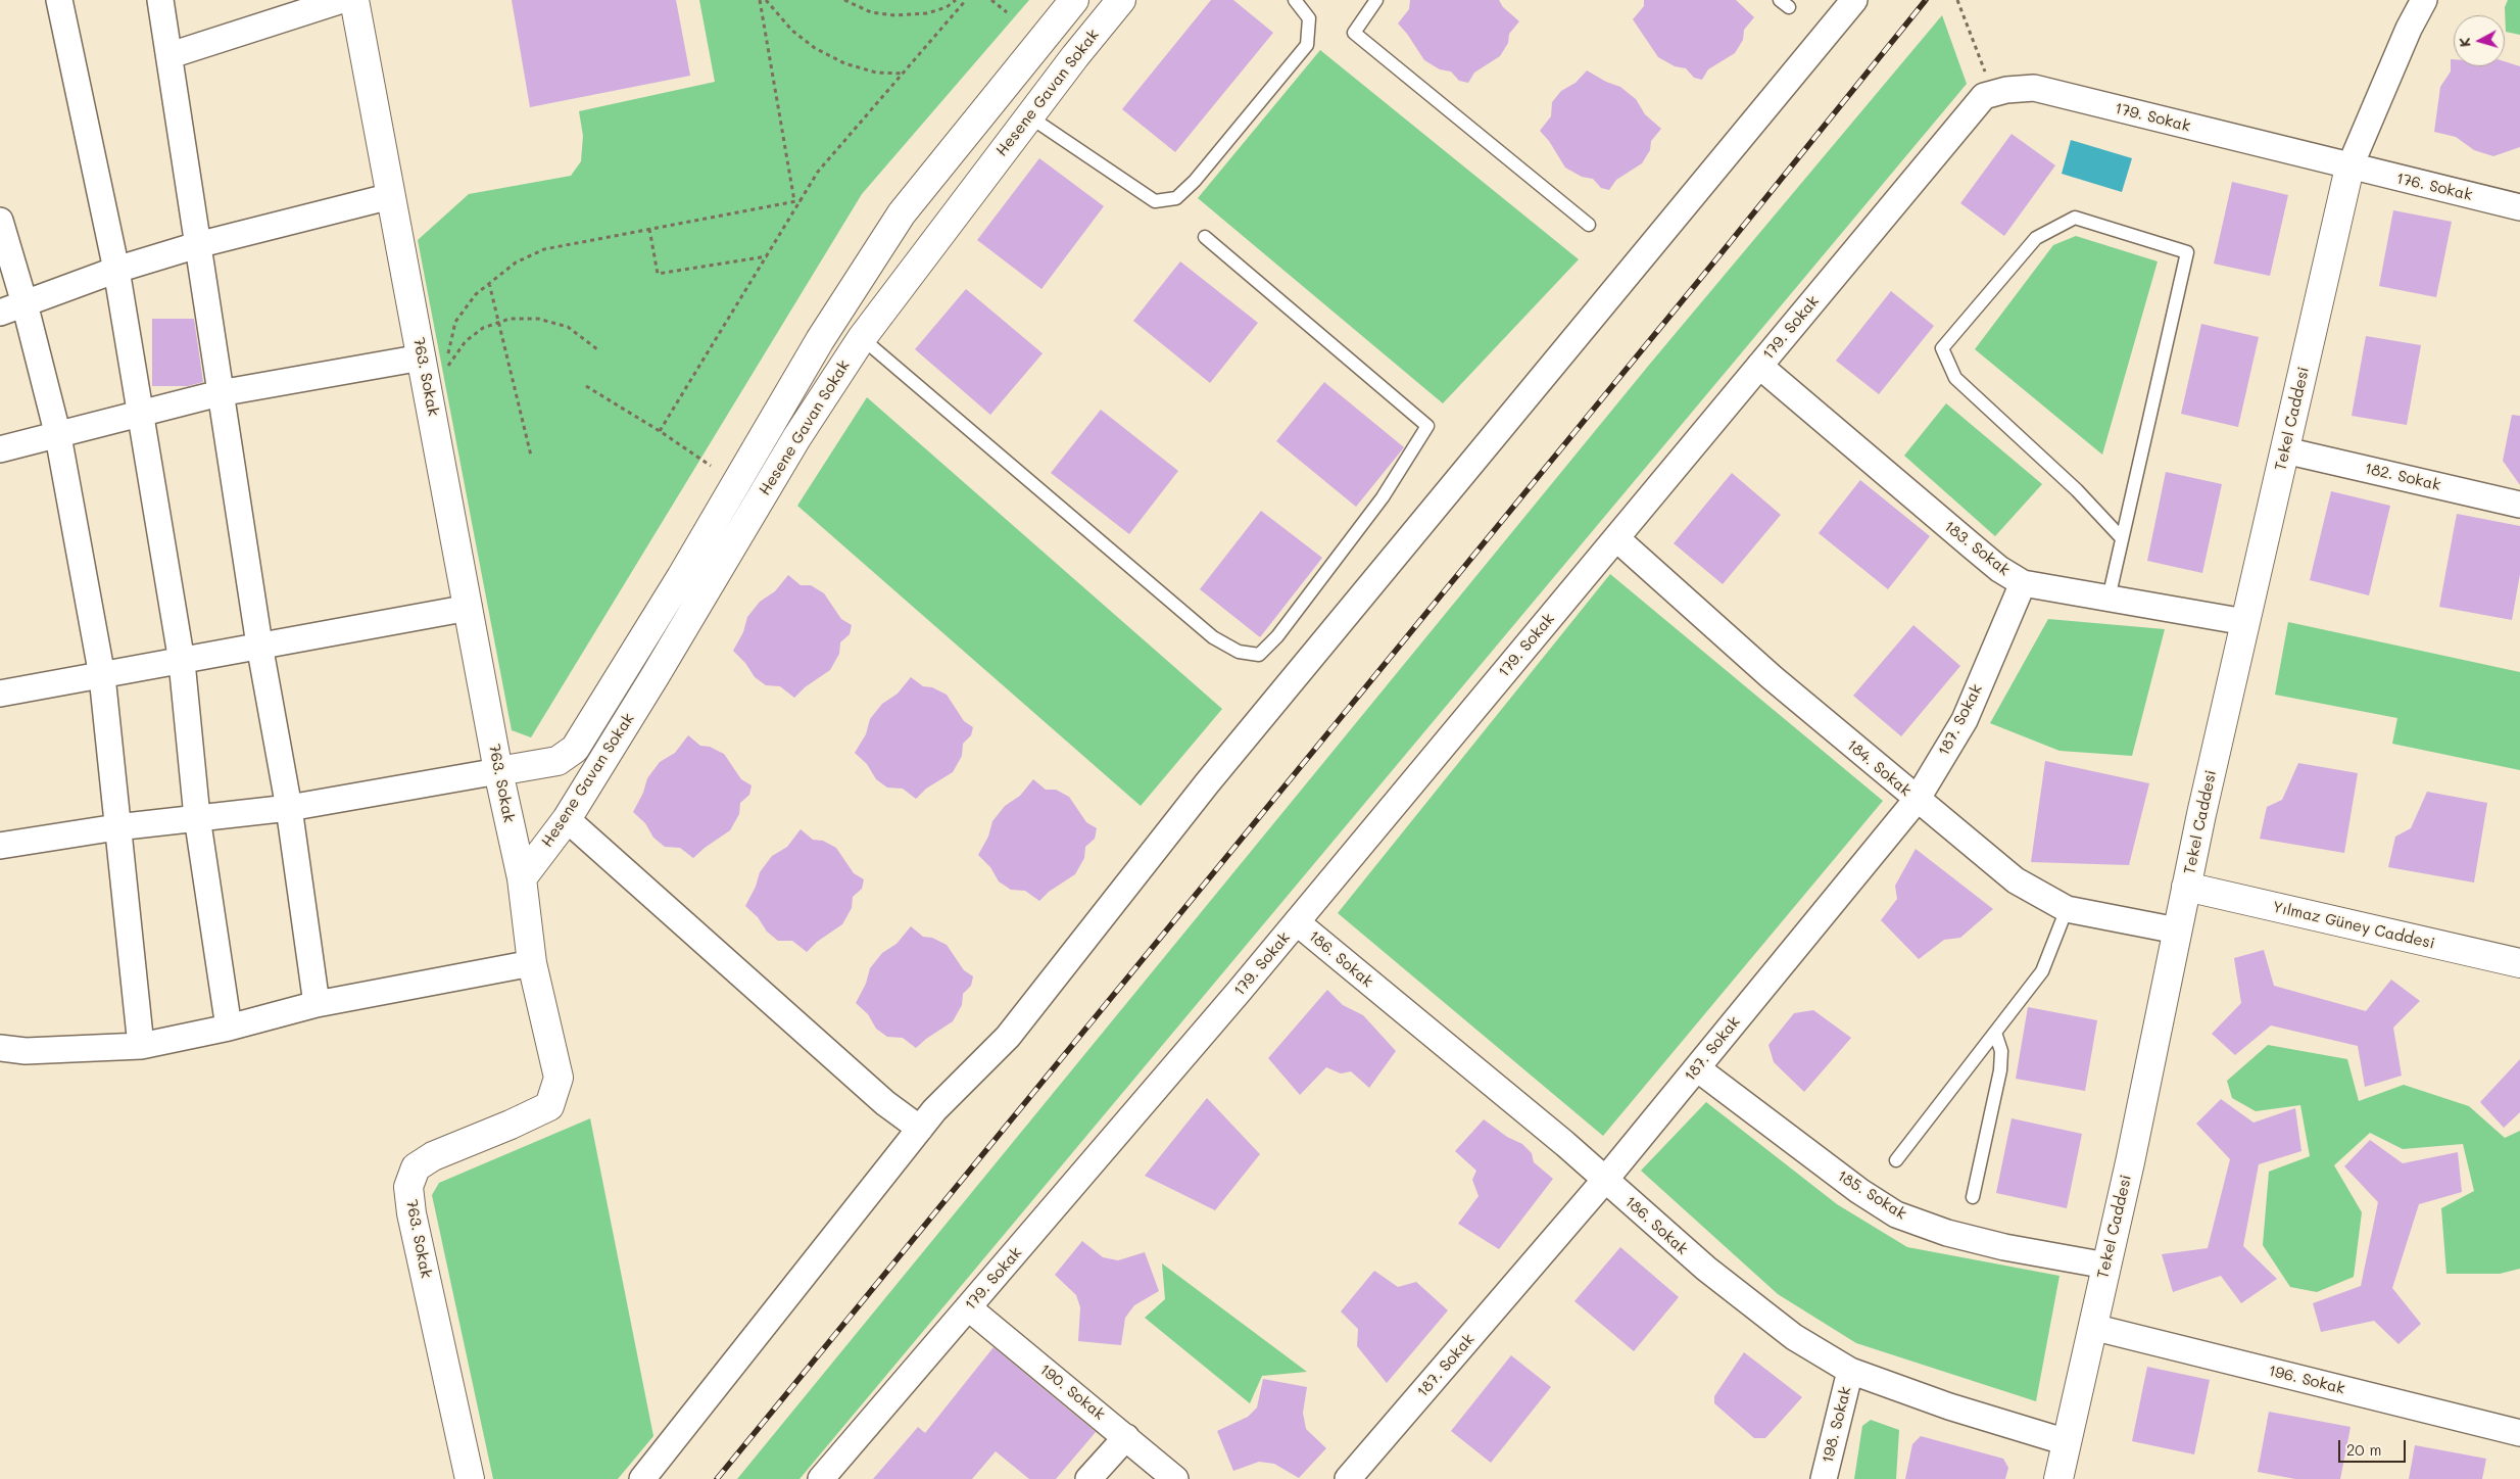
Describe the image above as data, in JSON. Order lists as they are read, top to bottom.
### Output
{
  "streets": {
    "street": [
      "Hesene Gavan Sokak",
      "179. Sokak",
      "176. Sokak",
      "763. Sokak",
      "Tekel Caddesi",
      "182. Sokak",
      "183. Sokak",
      "187. Sokak",
      "184. Sokak",
      "Yılmaz Güney Caddesi",
      "186. Sokak",
      "185. Sokak",
      "196. Sokak",
      "190. Sokak",
      "198. Sokak"
    ]
  },
  "crossings": [
    ["Hesene Gavan Sokak", "763. Sokak"],
    ["179. Sokak", "176. Sokak"],
    ["179. Sokak", "Tekel Caddesi"],
    ["179. Sokak", "183. Sokak"],
    ["179. Sokak", "184. Sokak"],
    ["179. Sokak", "186. Sokak"],
    ["179. Sokak", "190. Sokak"],
    ["176. Sokak", "Tekel Caddesi"],
    ["Tekel Caddesi", "182. Sokak"],
    ["Tekel Caddesi", "183. Sokak"],
    ["Tekel Caddesi", "184. Sokak"],
    ["Tekel Caddesi", "Yılmaz Güney Caddesi"],
    ["Tekel Caddesi", "186. Sokak"],
    ["Tekel Caddesi", "185. Sokak"],
    ["Tekel Caddesi", "196. Sokak"],
    ["183. Sokak", "187. Sokak"],
    ["187. Sokak", "184. Sokak"],
    ["187. Sokak", "186. Sokak"],
    ["187. Sokak", "185. Sokak"],
    ["186. Sokak", "198. Sokak"]
  ],
  "scale_bar": "20 m",
  "north": "left"
}
